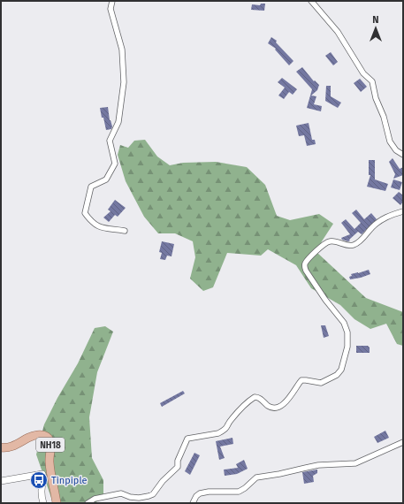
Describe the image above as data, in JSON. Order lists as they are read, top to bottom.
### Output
{
  "streets": {
    "main road": ["NH18"]
  },
  "places": {
    "bus stop": ["Tinpiple"]
  },
  "north": "top"
}
